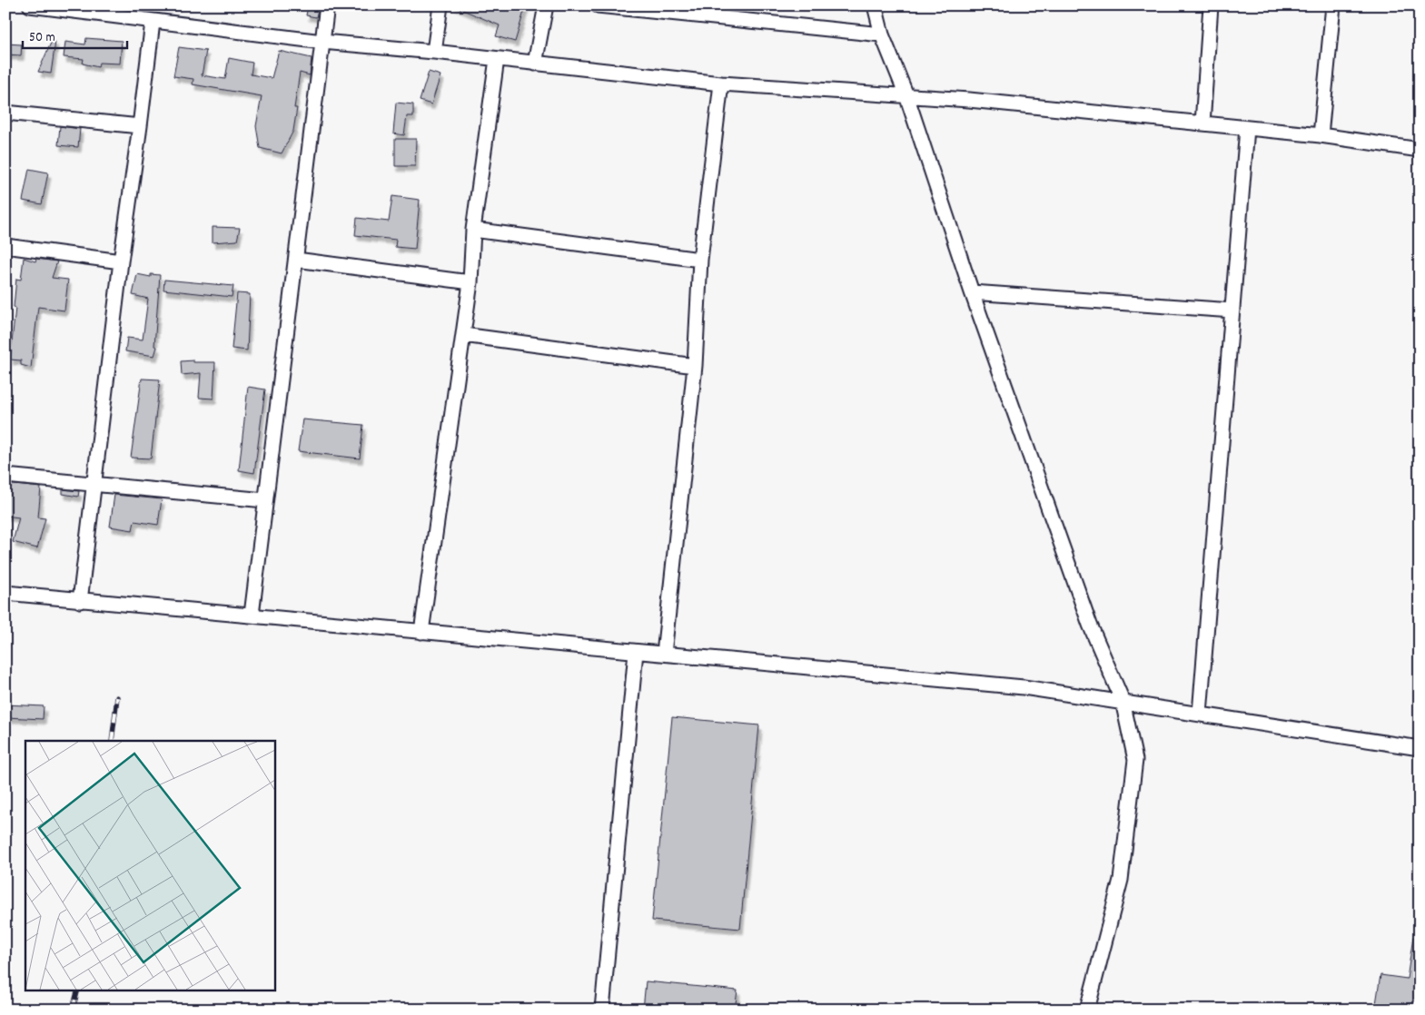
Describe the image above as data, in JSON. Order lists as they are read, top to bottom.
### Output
{
  "scale_bar": "50 m"
}
